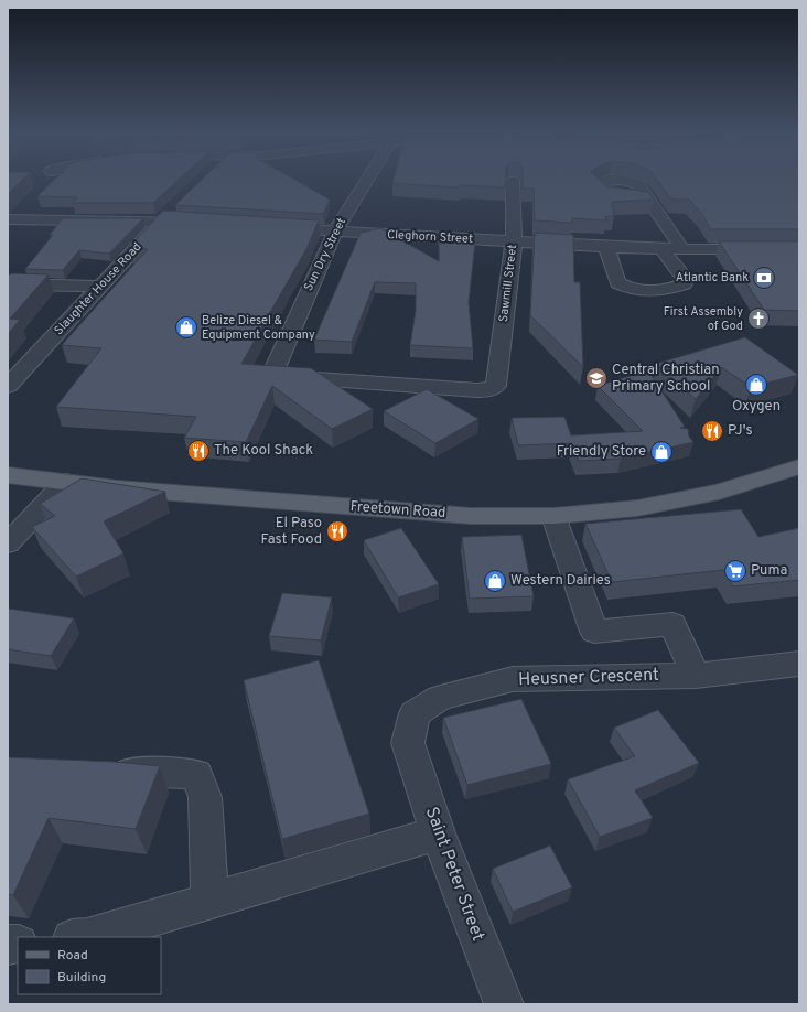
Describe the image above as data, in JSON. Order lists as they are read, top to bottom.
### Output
{
  "streets": {
    "main road": ["Freetown Road"],
    "street": [
      "Cleghorn Street",
      "Sun Dry Street",
      "Sawmill Street",
      "Slaughter House Road",
      "Heusner Crescent",
      "Saint Peter Street"
    ]
  },
  "crossings": [
    ["Cleghorn Street", "Sun Dry Street"],
    ["Cleghorn Street", "Sawmill Street"],
    ["Sun Dry Street", "Sawmill Street"],
    ["Heusner Crescent", "Saint Peter Street"]
  ],
  "places": {
    "bank": ["Atlantic Bank"],
    "church": ["First Assembly of God"],
    "shop": [
      "Belize Diesel & Equipment Company",
      "Oxygen",
      "Friendly Store",
      "Western Dairies"
    ],
    "school or university": ["Central Christian Primary School"],
    "restaurant": ["PJ's", "The Kool Shack", "El Paso Fast Food"],
    "supermarket": ["Puma"]
  },
  "legend": ["Road", "Building"]
}
